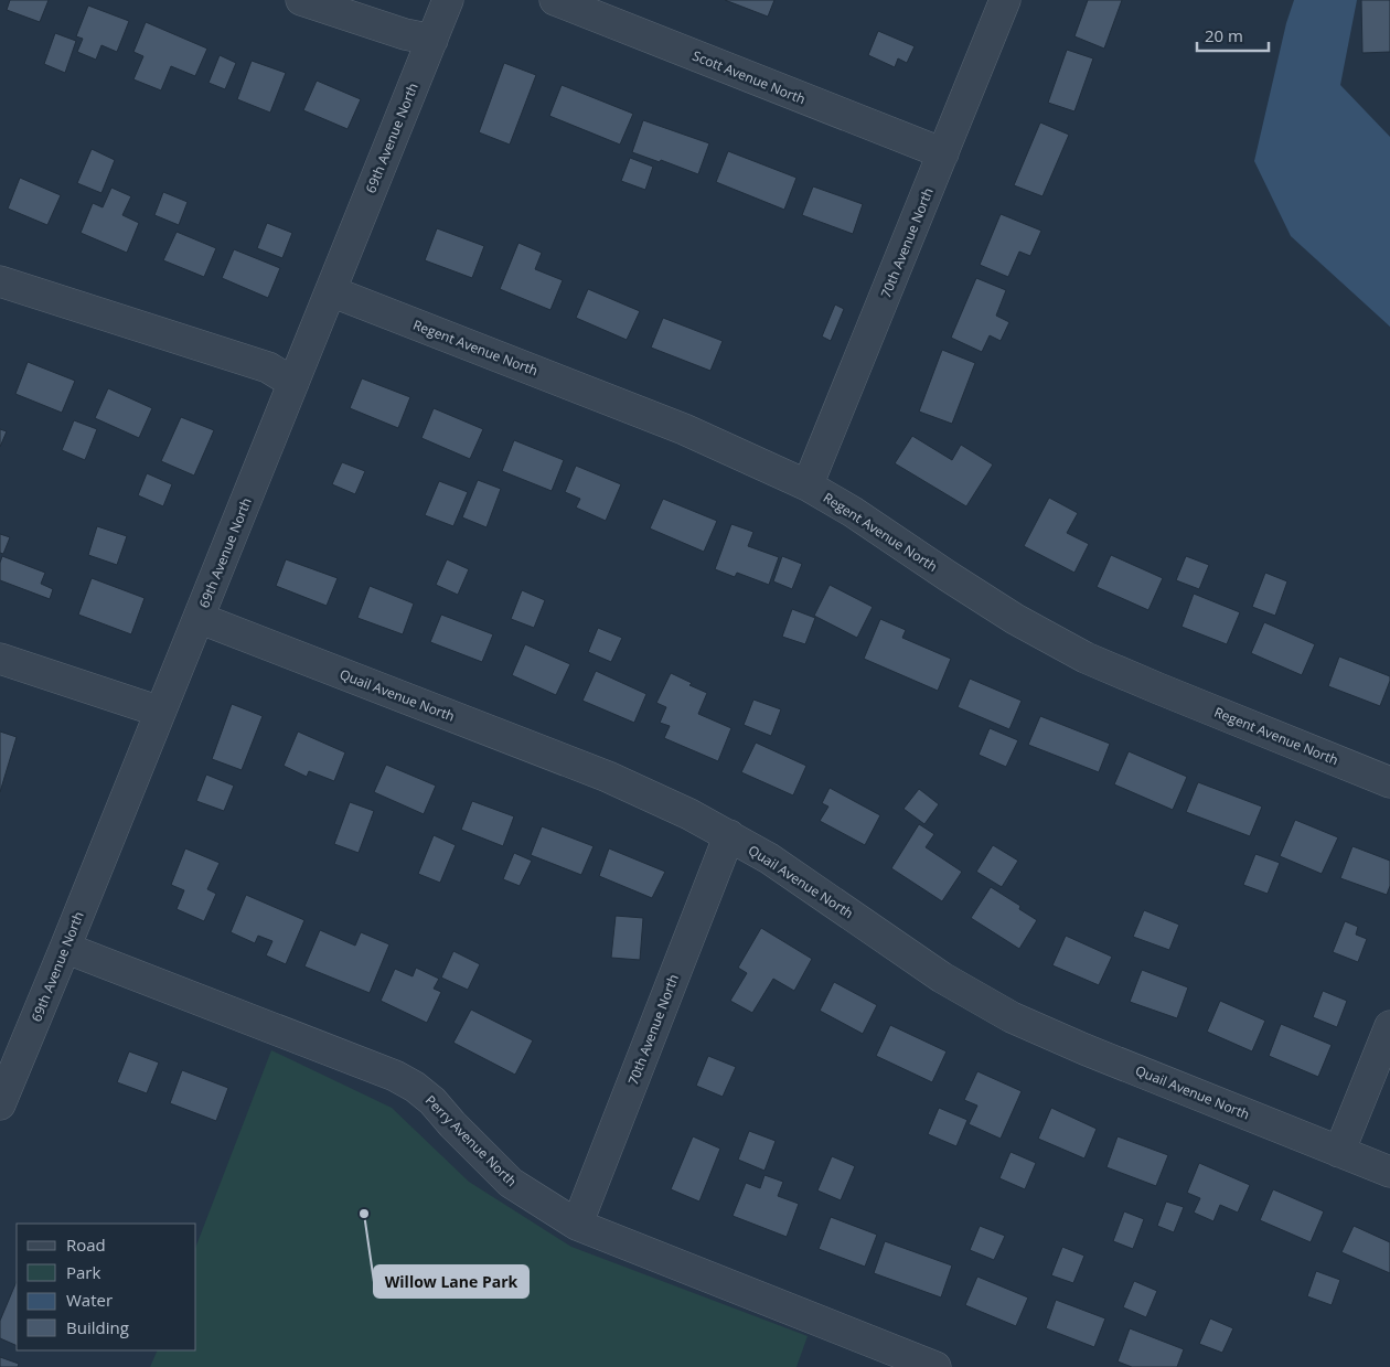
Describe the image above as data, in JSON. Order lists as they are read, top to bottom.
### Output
{
  "streets": {
    "street": [
      "Scott Avenue North",
      "69th Avenue North",
      "70th Avenue North",
      "Regent Avenue North",
      "Quail Avenue North",
      "Perry Avenue North"
    ]
  },
  "crossings": [
    ["Scott Avenue North", "70th Avenue North"],
    ["69th Avenue North", "Regent Avenue North"],
    ["69th Avenue North", "Quail Avenue North"],
    ["69th Avenue North", "Perry Avenue North"],
    ["70th Avenue North", "Regent Avenue North"],
    ["70th Avenue North", "Quail Avenue North"],
    ["70th Avenue North", "Perry Avenue North"]
  ],
  "places": ["Willow Lane Park"],
  "legend": [
    "Road",
    "Park",
    "Water",
    "Building"
  ],
  "scale_bar": "20 m"
}
